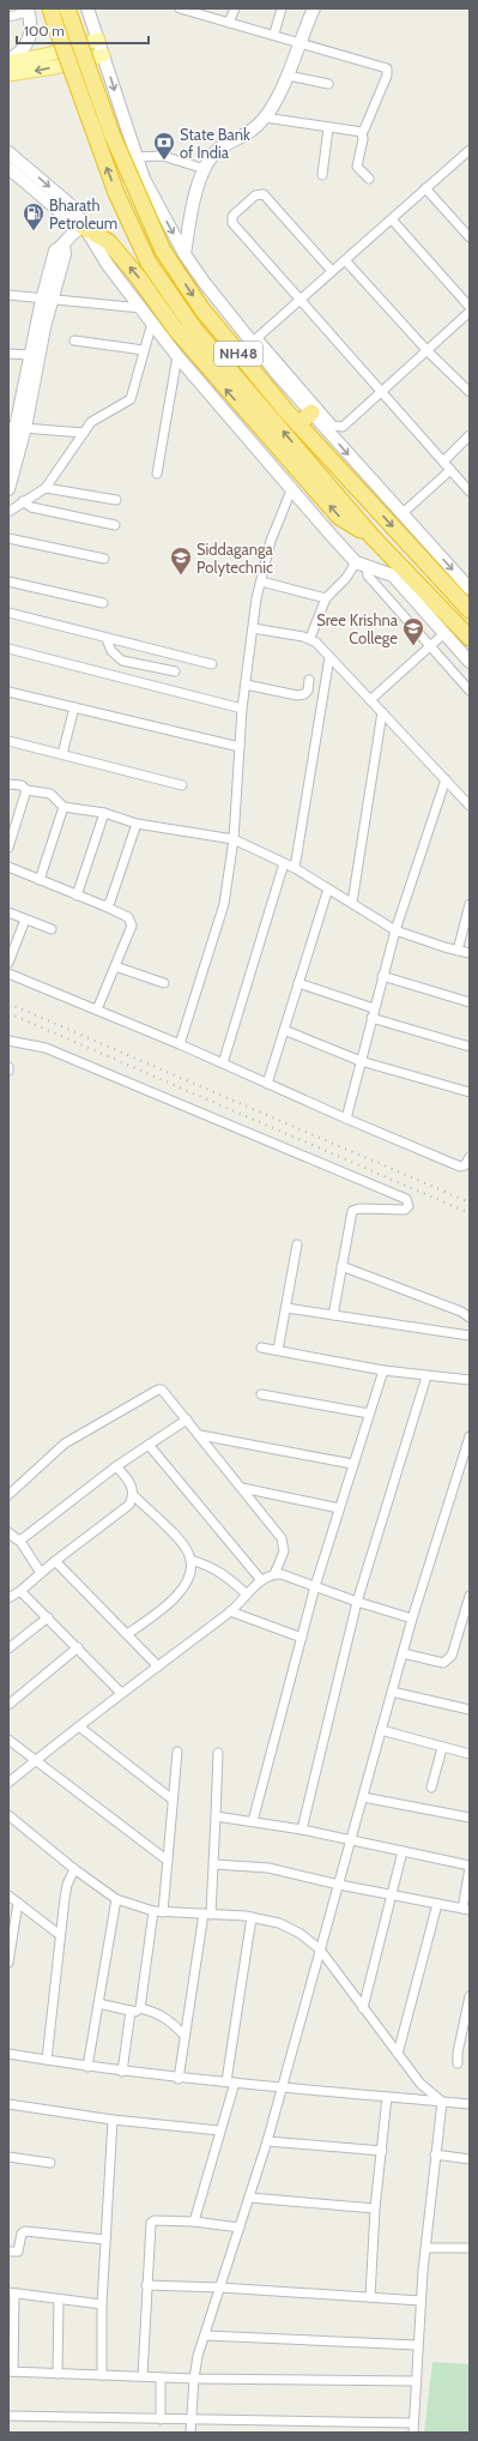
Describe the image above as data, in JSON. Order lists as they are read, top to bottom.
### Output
{
  "streets": {
    "highway": ["NH48"]
  },
  "places": {
    "bank": ["State Bank of India"],
    "fuel station": ["Bharath Petroleum"],
    "school or university": ["Siddaganga Polytechnic", "Sree Krishna College"]
  },
  "scale_bar": "100 m"
}
